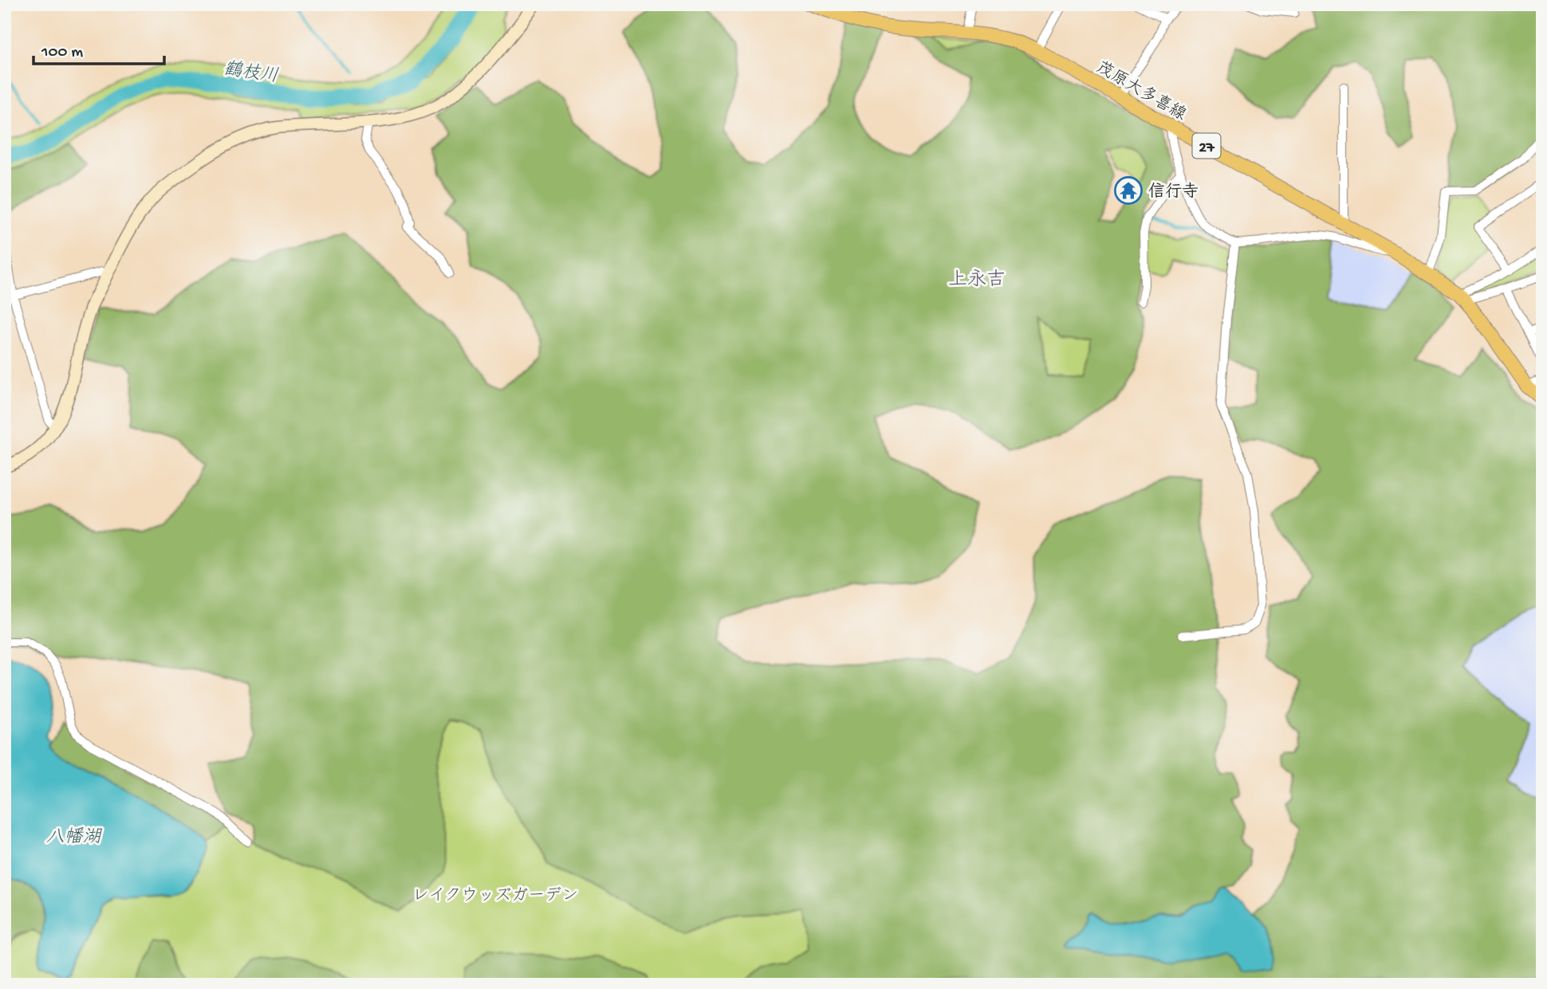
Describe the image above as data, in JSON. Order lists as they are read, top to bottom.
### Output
{
  "streets": {
    "main road": ["茂原大多喜線", "27"]
  },
  "districts": ["上永吉"],
  "water": ["鶴枝川", "八幡湖"],
  "parks": ["レイクウッズガーデン"],
  "places": {
    "temple": ["信行寺"]
  },
  "scale_bar": "100 m"
}
